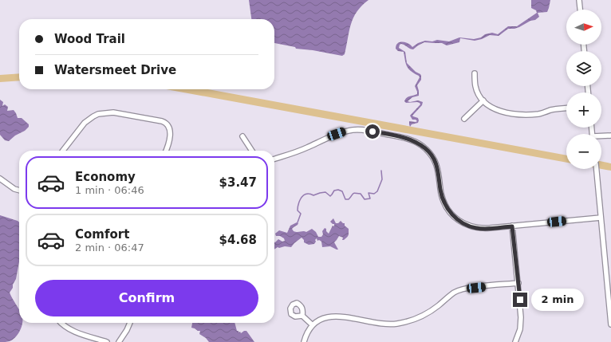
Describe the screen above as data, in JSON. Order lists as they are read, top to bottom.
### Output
{
  "north": "right",
  "page": {
    "map_buttons": ["+", "−"],
    "banner": ["Wood Trail", "Watersmeet Drive"],
    "list": [
      {
        "name": "Economy",
        "note": "1 min · 06:46",
        "value": "$3.47"
      },
      {
        "name": "Comfort",
        "note": "2 min · 06:47",
        "value": "$4.68"
      }
    ],
    "buttons": "Confirm",
    "bubble": "2 min"
  }
}
